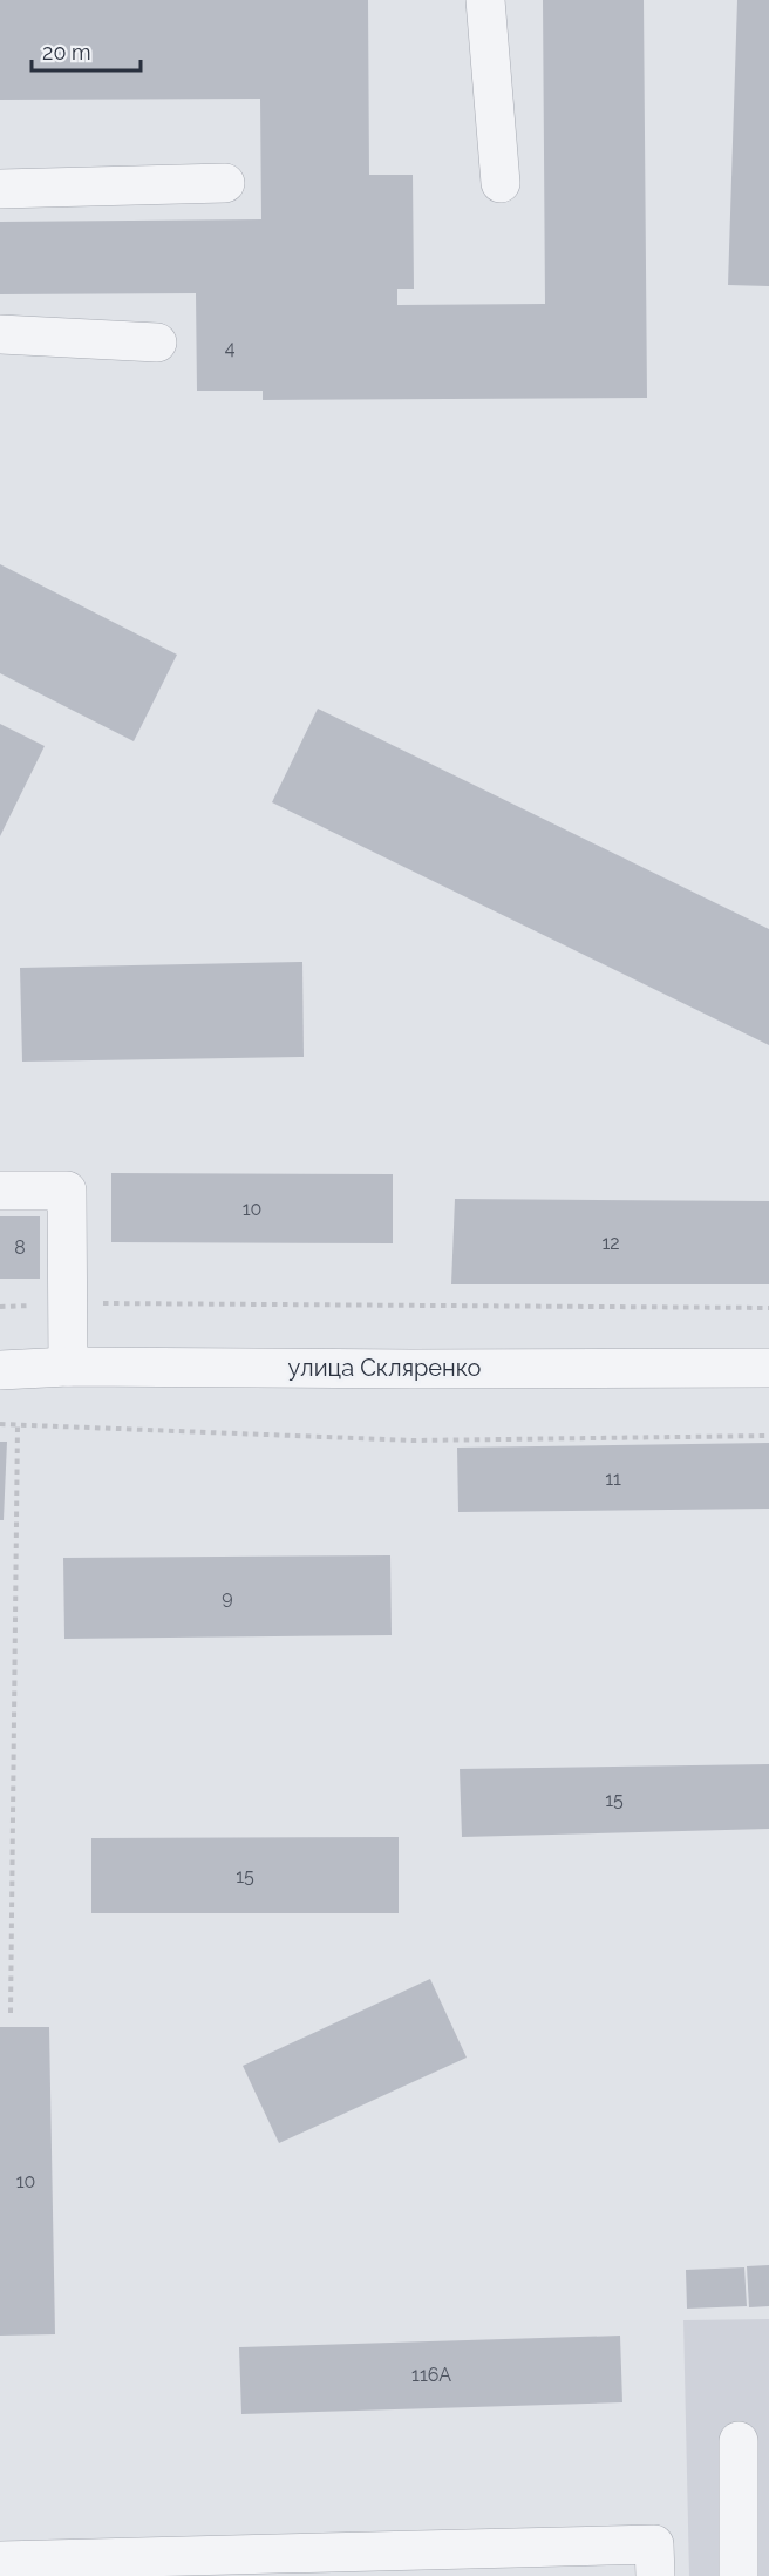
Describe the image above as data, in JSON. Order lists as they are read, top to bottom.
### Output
{
  "streets": {
    "street": ["улица Скляренко"]
  },
  "house_numbers": [
    "4",
    "10",
    "12",
    "8",
    "11",
    "9",
    "15",
    "15",
    "10",
    "116А"
  ],
  "scale_bar": "20 m"
}
